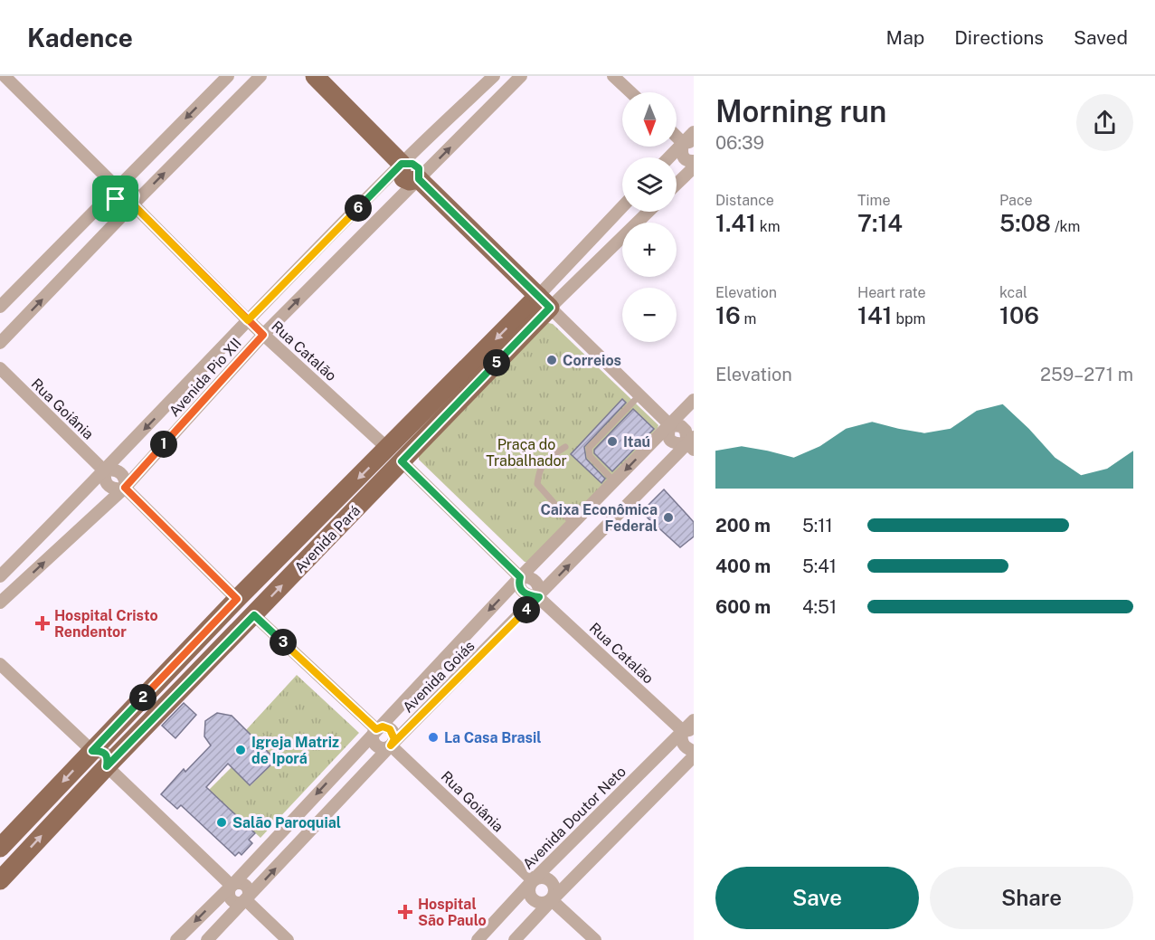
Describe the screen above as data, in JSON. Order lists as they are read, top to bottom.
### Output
{
  "streets": {
    "main road": ["Avenida Pará"],
    "street": [
      "Rua Catalão",
      "Avenida Pio XII",
      "Rua Goiânia",
      "Avenida Goiás",
      "Avenida Doutor Neto"
    ]
  },
  "crossings": [
    ["Rua Catalão", "Avenida Pio XII"],
    ["Rua Catalão", "Avenida Pará"],
    ["Rua Catalão", "Avenida Goiás"],
    ["Rua Catalão", "Avenida Doutor Neto"],
    ["Avenida Pio XII", "Rua Goiânia"],
    ["Rua Goiânia", "Avenida Pará"],
    ["Rua Goiânia", "Avenida Goiás"],
    ["Rua Goiânia", "Avenida Doutor Neto"]
  ],
  "parks": ["Praça do Trabalhador"],
  "places": {
    "other": [
      "Correios",
      "Itaú",
      "Caixa Econômica Federal",
      "La Casa Brasil",
      "Igreja Matriz de Iporá",
      "Salão Paroquial"
    ],
    "health": ["Hospital Cristo Rendentor", "Hospital São Paulo"]
  },
  "north": "bottom",
  "page": {
    "header": "Kadence",
    "nav": ["Map", "Directions", "Saved"],
    "heading": ["Morning run", "06:39"],
    "map_buttons": ["+", "−"],
    "stats": [
      ["Distance", "1.41 km"],
      ["Time", "7:14"],
      ["Pace", "5:08 /km"],
      ["Elevation", "16 m"],
      ["Heart rate", "141 bpm"],
      ["kcal", "106"]
    ],
    "pins": [
      "6",
      "5",
      "1",
      "4",
      "3",
      "2"
    ],
    "chart": ["Elevation", "259–271 m"],
    "list": [
      {
        "name": "200 m",
        "note": "5:11"
      },
      {
        "name": "400 m",
        "note": "5:41"
      },
      {
        "name": "600 m",
        "note": "4:51"
      }
    ],
    "buttons": ["Save", "Share"]
  }
}
